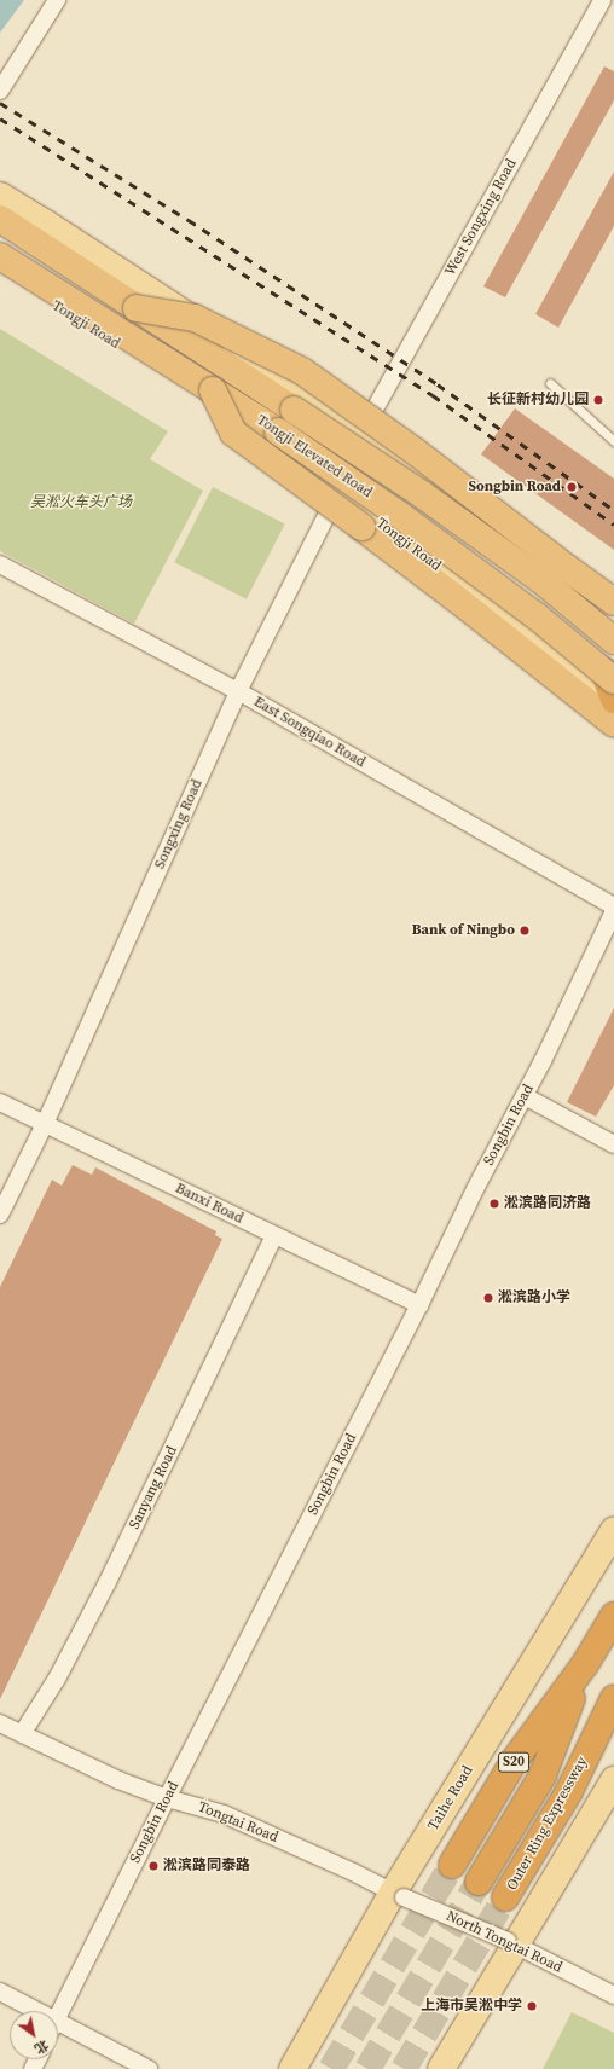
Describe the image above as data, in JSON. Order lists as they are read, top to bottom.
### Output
{
  "streets": {
    "highway": ["Tongji Elevated Road", "S20", "Outer Ring Expressway"],
    "main road": ["Tongji Road", "Taihe Road"],
    "street": [
      "West Songxing Road",
      "East Songqiao Road",
      "Songxing Road",
      "Songbin Road",
      "Banxi Road",
      "Sanyang Road",
      "Tongtai Road",
      "North Tongtai Road"
    ]
  },
  "crossings": [
    ["West Songxing Road", "Songxing Road"],
    ["Tongji Road", "Songxing Road"],
    ["East Songqiao Road", "Songxing Road"],
    ["Songxing Road", "Banxi Road"],
    ["Songbin Road", "Banxi Road"],
    ["Songbin Road", "Tongtai Road"],
    ["Banxi Road", "Sanyang Road"],
    ["Sanyang Road", "Tongtai Road"],
    ["Taihe Road", "Tongtai Road"],
    ["Taihe Road", "North Tongtai Road"],
    ["Tongtai Road", "North Tongtai Road"]
  ],
  "parks": ["吴淞火车头广场"],
  "places": [
    "长征新村幼儿园",
    "Songbin Road",
    "Bank of Ningbo",
    "淞滨路同济路",
    "淞滨路小学",
    "淞滨路同泰路",
    "上海市吴淞中学"
  ],
  "north": "bottom right"
}
